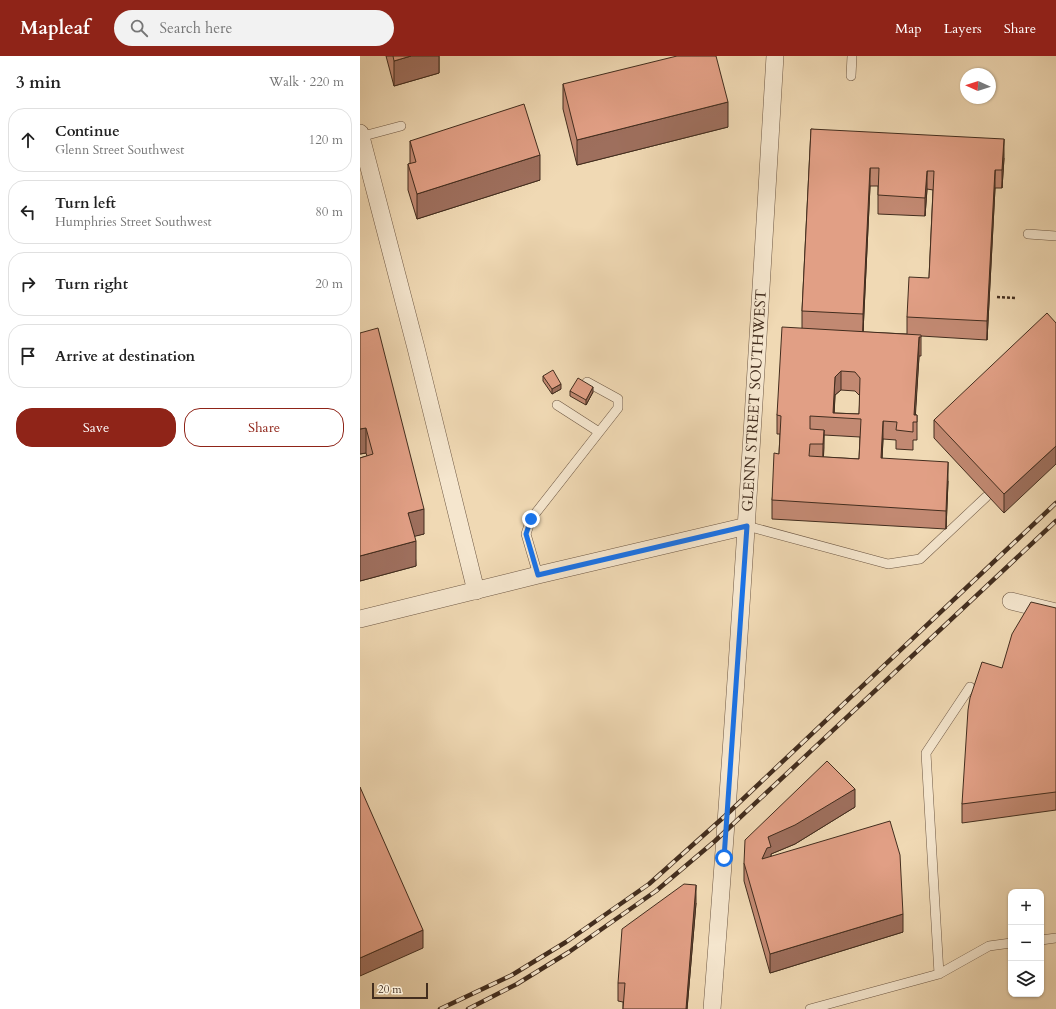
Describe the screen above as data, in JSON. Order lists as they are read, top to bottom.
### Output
{
  "streets": {
    "street": ["GLENN STREET SOUTHWEST"]
  },
  "scale_bar": "20 m",
  "north": "left",
  "page": {
    "header": "Mapleaf",
    "search": "Search here",
    "nav": ["Map", "Layers", "Share"],
    "heading": ["3 min", "Walk · 220 m"],
    "list": [
      ["Continue", "Glenn Street Southwest", "120 m"],
      ["Turn left", "Humphries Street Southwest", "80 m"],
      ["Turn right", "20 m"],
      "Arrive at destination"
    ],
    "buttons": ["Save", "Share"],
    "map_buttons": ["+", "−"],
    "scale": "20 m"
  }
}
